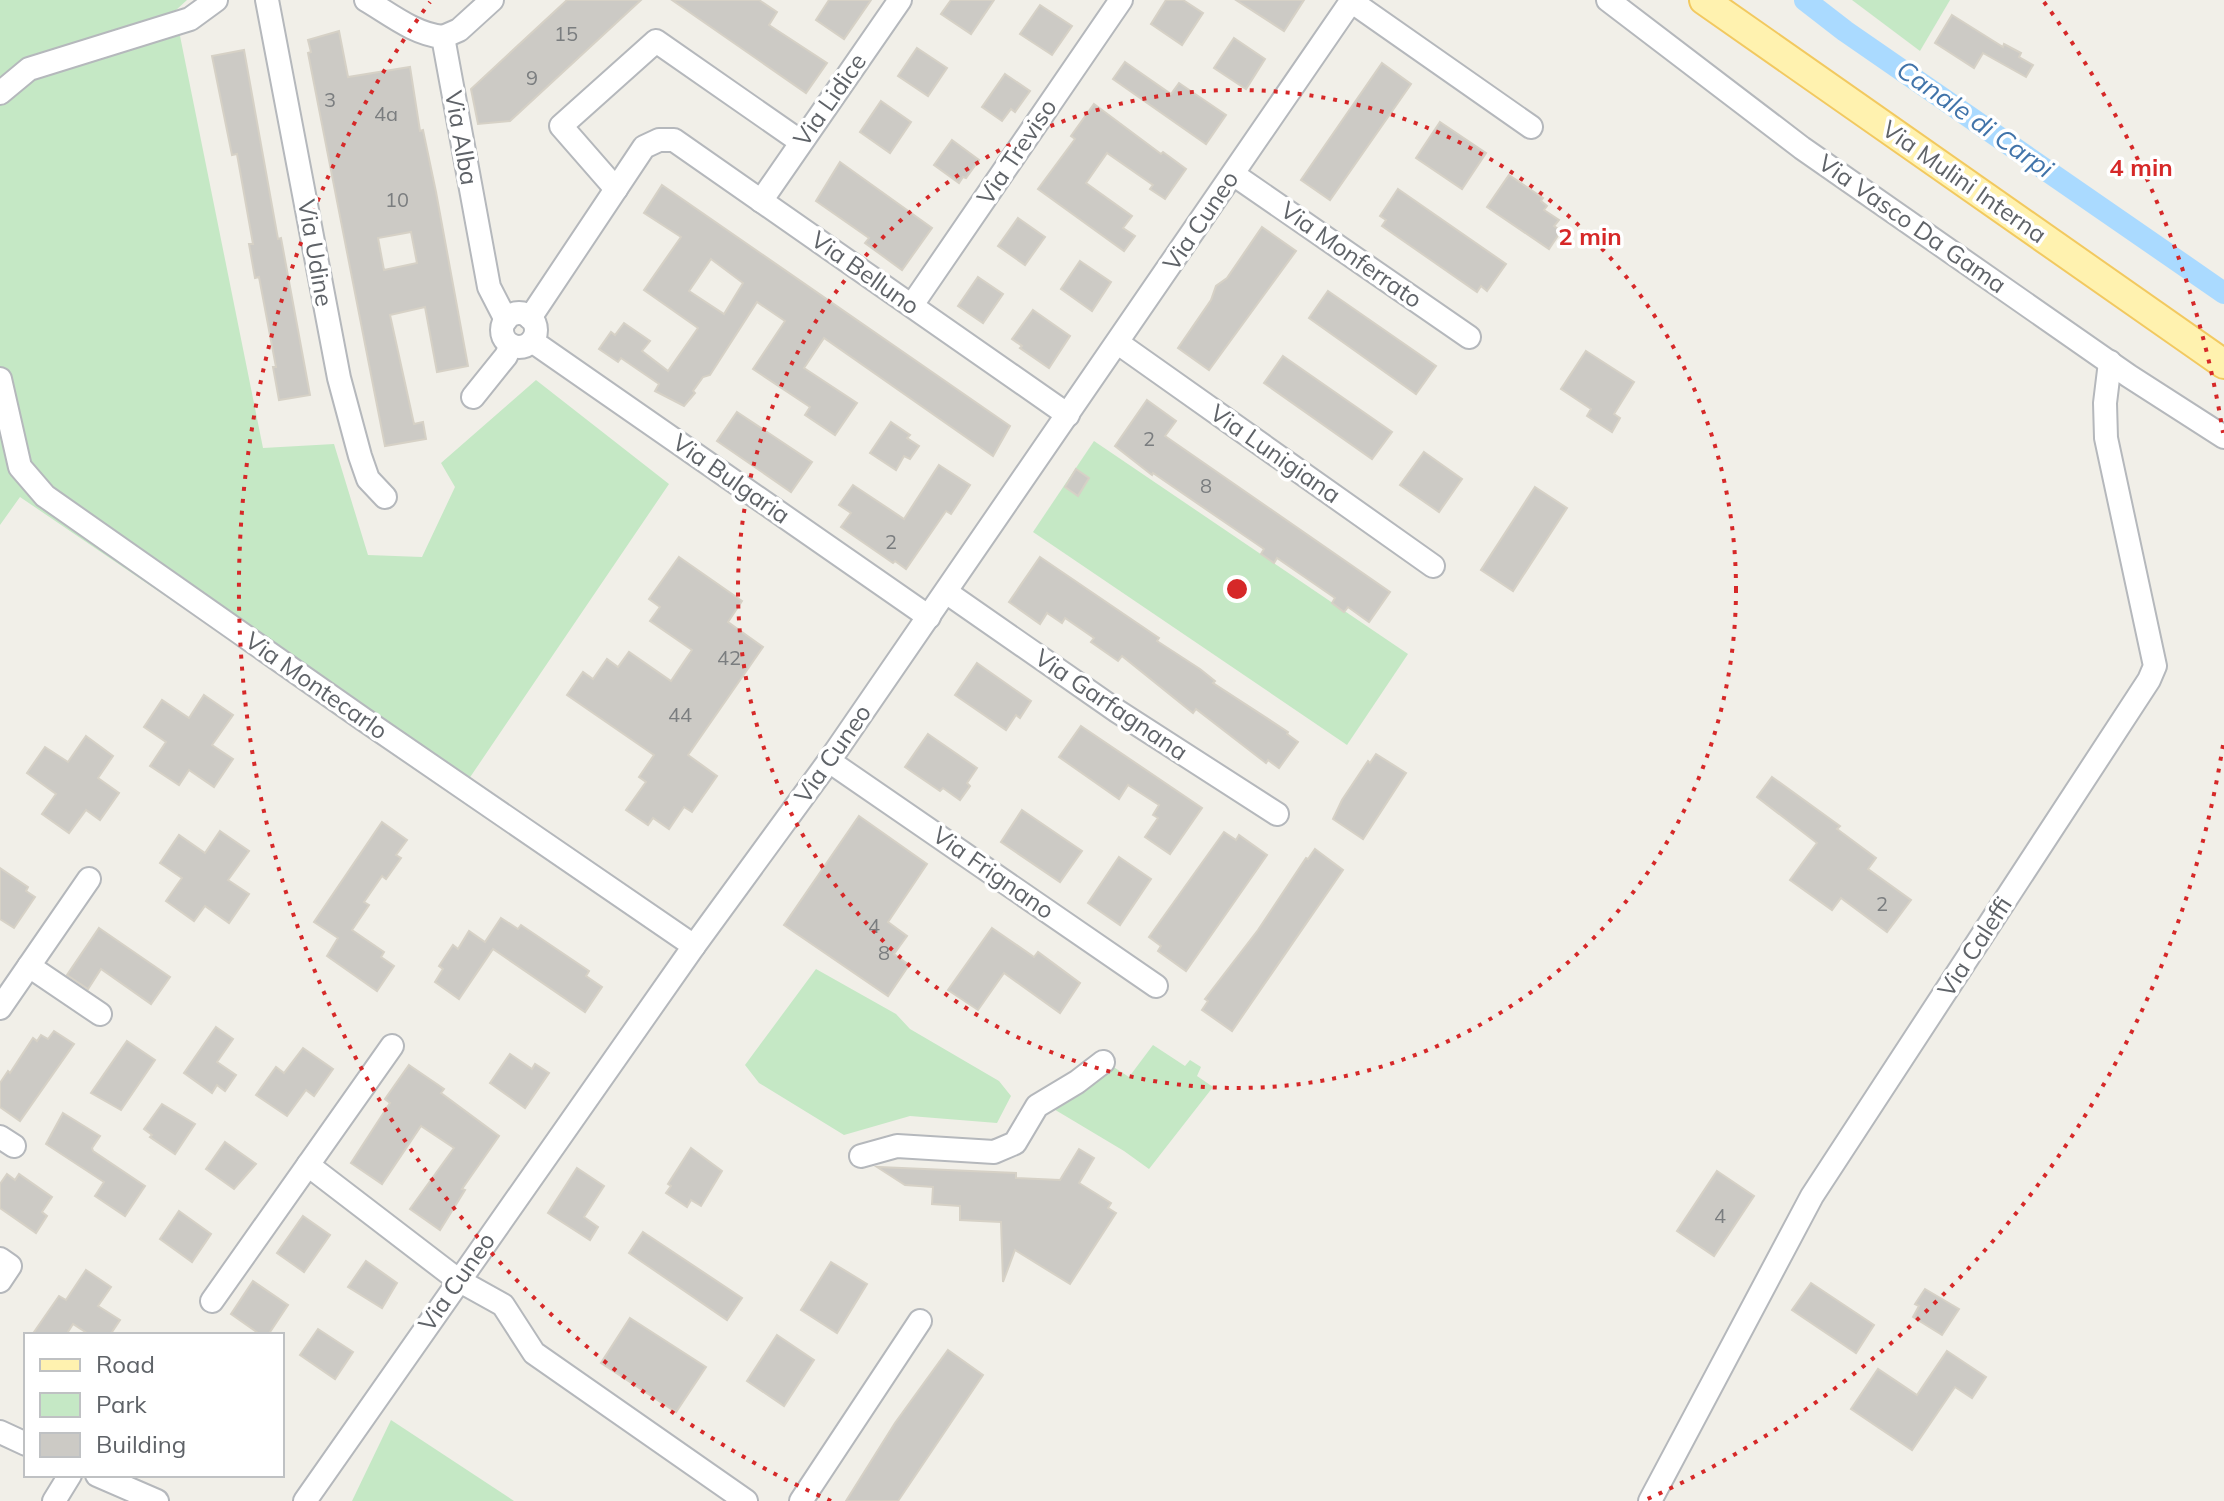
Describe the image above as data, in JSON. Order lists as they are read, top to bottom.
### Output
{
  "streets": {
    "main road": ["Via Mulini Interna"],
    "street": [
      "Via Lidice",
      "Via Alba",
      "Via Treviso",
      "Via Cuneo",
      "Via Vasco Da Gama",
      "Via Udine",
      "Via Monferrato",
      "Via Belluno",
      "Via Lunigiana",
      "Via Bulgaria",
      "Via Montecarlo",
      "Via Garfagnana",
      "Via Frignano",
      "Via Caleffi"
    ]
  },
  "crossings": [
    ["Via Lidice", "Via Belluno"],
    ["Via Alba", "Via Bulgaria"],
    ["Via Treviso", "Via Belluno"],
    ["Via Cuneo", "Via Monferrato"],
    ["Via Cuneo", "Via Belluno"],
    ["Via Cuneo", "Via Lunigiana"],
    ["Via Cuneo", "Via Bulgaria"],
    ["Via Cuneo", "Via Montecarlo"],
    ["Via Cuneo", "Via Garfagnana"],
    ["Via Cuneo", "Via Frignano"],
    ["Via Vasco Da Gama", "Via Caleffi"]
  ],
  "water": ["Canale di Carpi"],
  "house_numbers": [
    "15",
    "9",
    "3",
    "4a",
    "10",
    "2",
    "8",
    "2",
    "42",
    "44",
    "2",
    "4",
    "8",
    "4"
  ],
  "legend": ["Road", "Park", "Building"],
  "rings": ["4 min", "2 min"]
}
